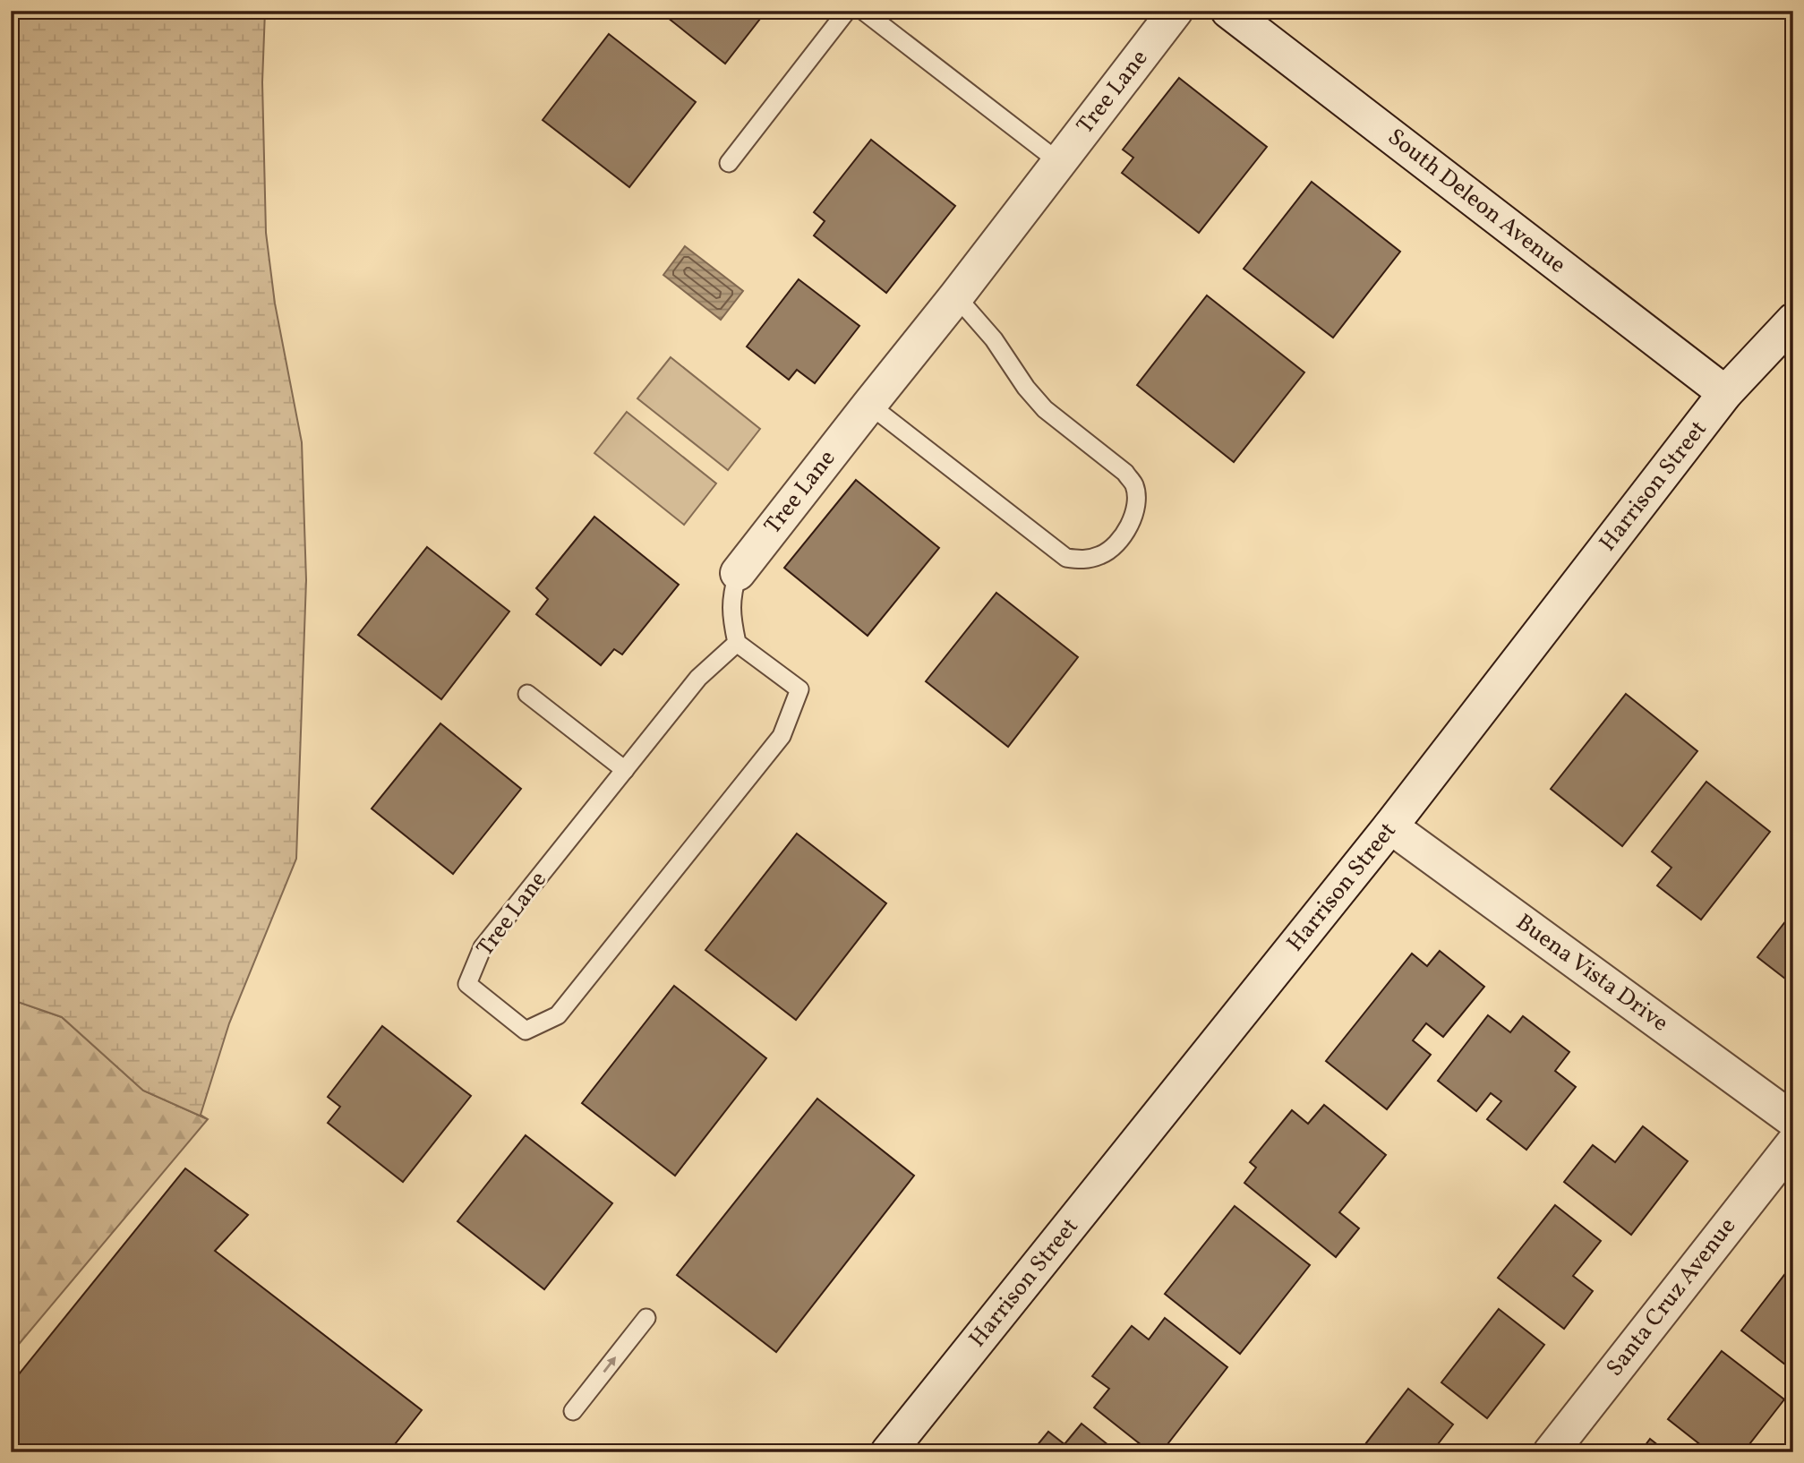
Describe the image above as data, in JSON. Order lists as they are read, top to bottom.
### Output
{
  "streets": {
    "street": [
      "Tree Lane",
      "South Deleon Avenue",
      "Harrison Street",
      "Buena Vista Drive",
      "Santa Cruz Avenue"
    ]
  },
  "crossings": [
    ["South Deleon Avenue", "Harrison Street"],
    ["Harrison Street", "Buena Vista Drive"]
  ]
}
